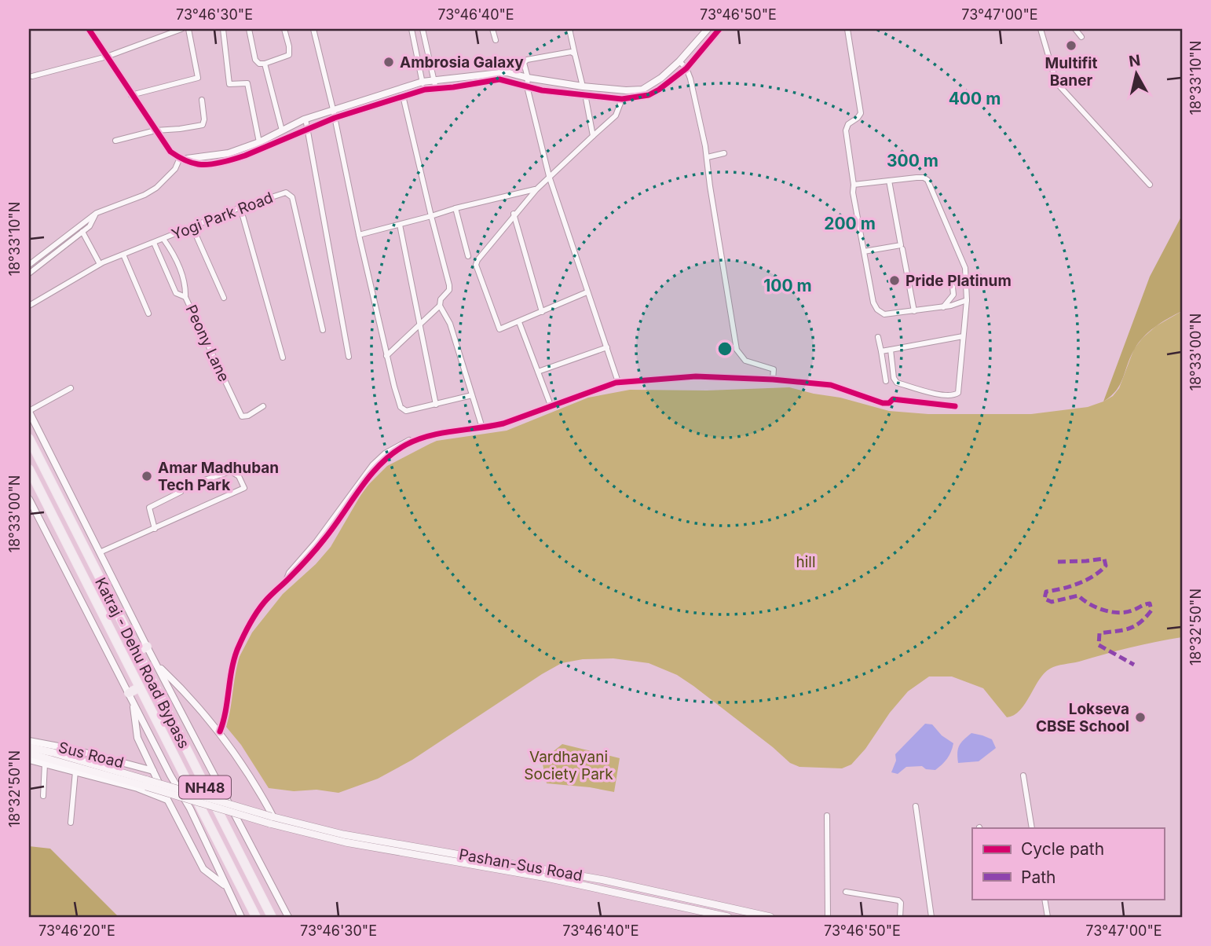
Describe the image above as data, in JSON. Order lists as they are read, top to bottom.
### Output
{
  "streets": {
    "highway": ["Katraj - Dehu Road Bypass", "NH48"],
    "main road": ["Pashan-Sus Road"],
    "street": ["Yogi Park Road", "Peony Lane", "Sus Road"]
  },
  "crossings": [
    ["Yogi Park Road", "Peony Lane"]
  ],
  "parks": ["hill", "Vardhayani Society Park"],
  "places": [
    "Multifit Baner",
    "Ambrosia Galaxy",
    "Pride Platinum",
    "Amar Madhuban Tech Park",
    "Lokseva CBSE School"
  ],
  "legend": ["Cycle path", "Path"],
  "north": "top",
  "coordinates": [
    "73°46'30\"E",
    "73°46'40\"E",
    "73°46'50\"E",
    "73°47'00\"E",
    "18°33'10\"N",
    "18°33'00\"N",
    "18°32'50\"N",
    "73°46'20\"E"
  ],
  "rings": [
    "400 m",
    "300 m",
    "200 m",
    "100 m"
  ]
}
